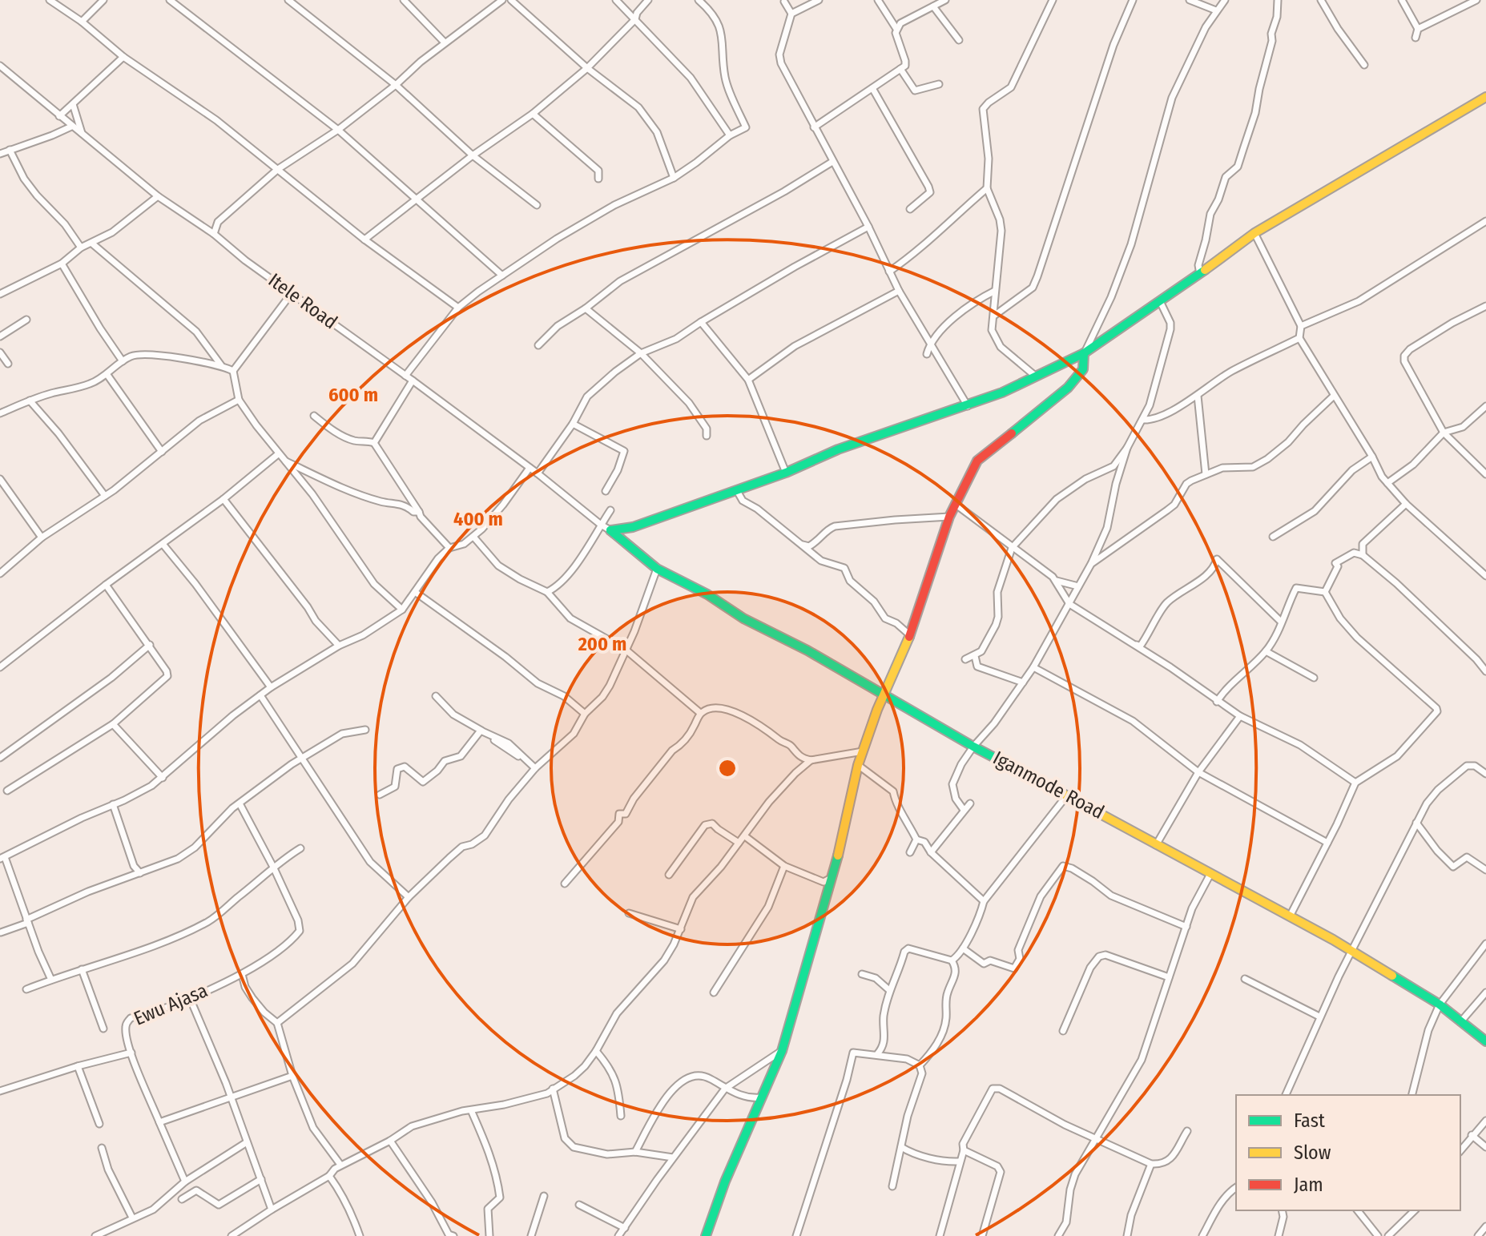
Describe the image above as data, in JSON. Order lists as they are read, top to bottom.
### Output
{
  "streets": {
    "street": ["Itele Road", "Iganmode Road", "Ewu Ajasa"]
  },
  "crossings": [
    ["Itele Road", "Iganmode Road"]
  ],
  "legend": ["Fast", "Slow", "Jam"],
  "rings": ["600 m", "400 m", "200 m"]
}
